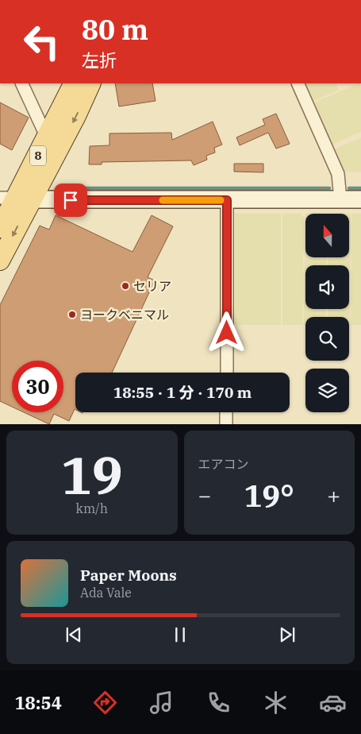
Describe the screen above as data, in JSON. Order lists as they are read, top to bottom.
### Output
{
  "streets": {
    "main road": ["8"]
  },
  "places": ["セリア", "ヨークベニマル"],
  "north": "top",
  "page": {
    "turn": ["80 m", "左折"],
    "limit": "30",
    "trip": "18:55 · 1 分 · 170 m",
    "tile": [
      ["19", "km/h"],
      "エアコン"
    ],
    "heat": ["−", "19°", "+"],
    "song": ["Paper Moons", "Ada Vale"],
    "tabs": "18:54"
  }
}
